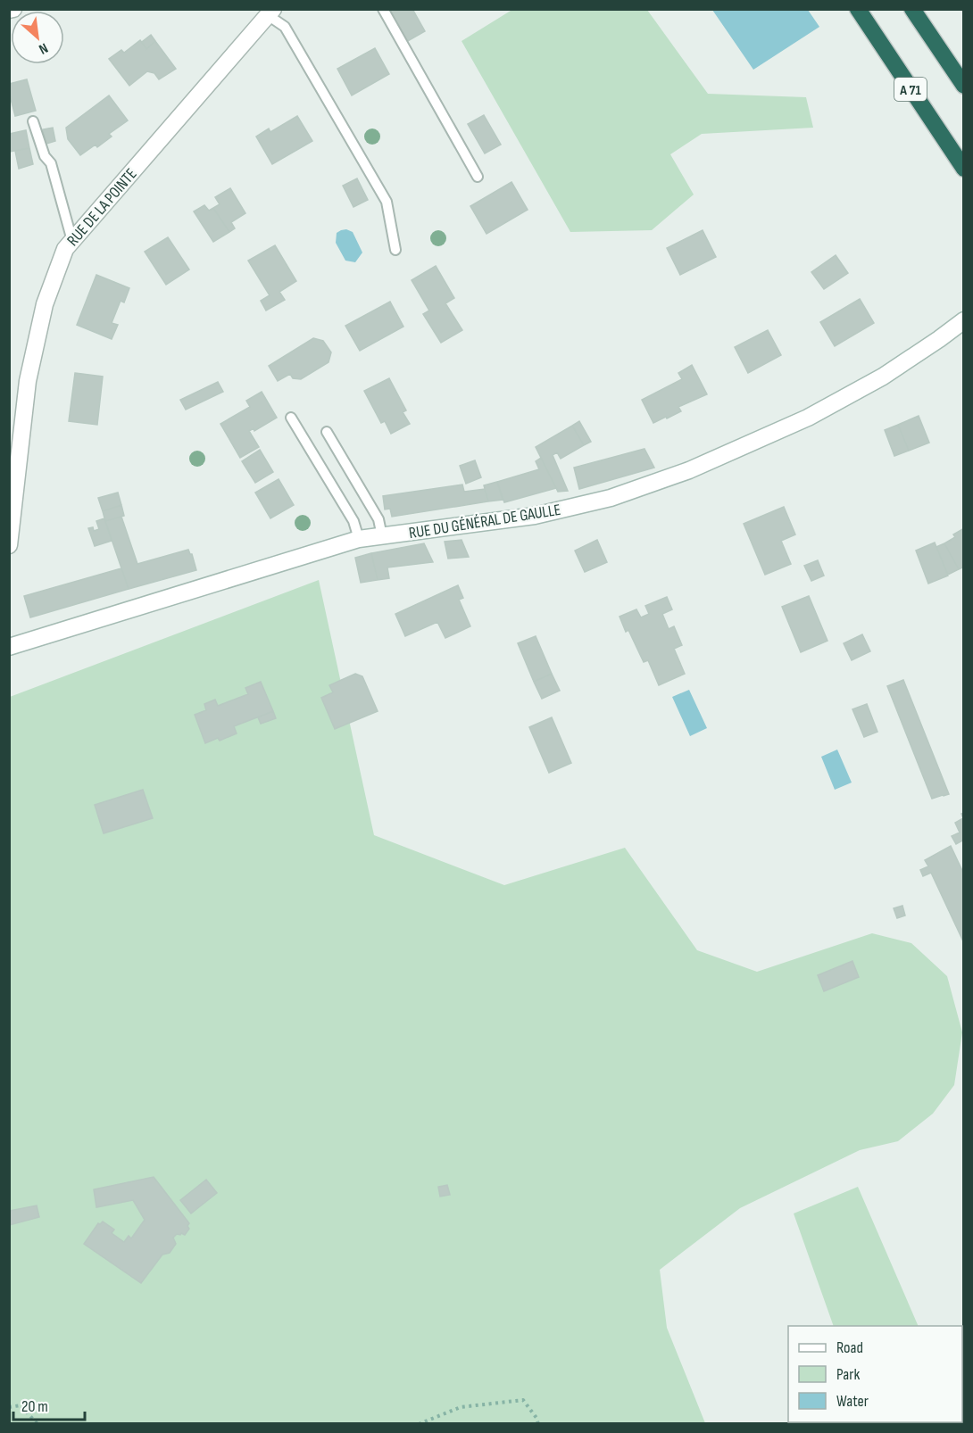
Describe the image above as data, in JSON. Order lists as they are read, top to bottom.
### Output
{
  "streets": {
    "highway": ["A 71"],
    "main road": ["RUE DE LA POINTE", "RUE DU GÉNÉRAL DE GAULLE"]
  },
  "legend": ["Road", "Park", "Water"],
  "scale_bar": "20 m",
  "north": "bottom right"
}
